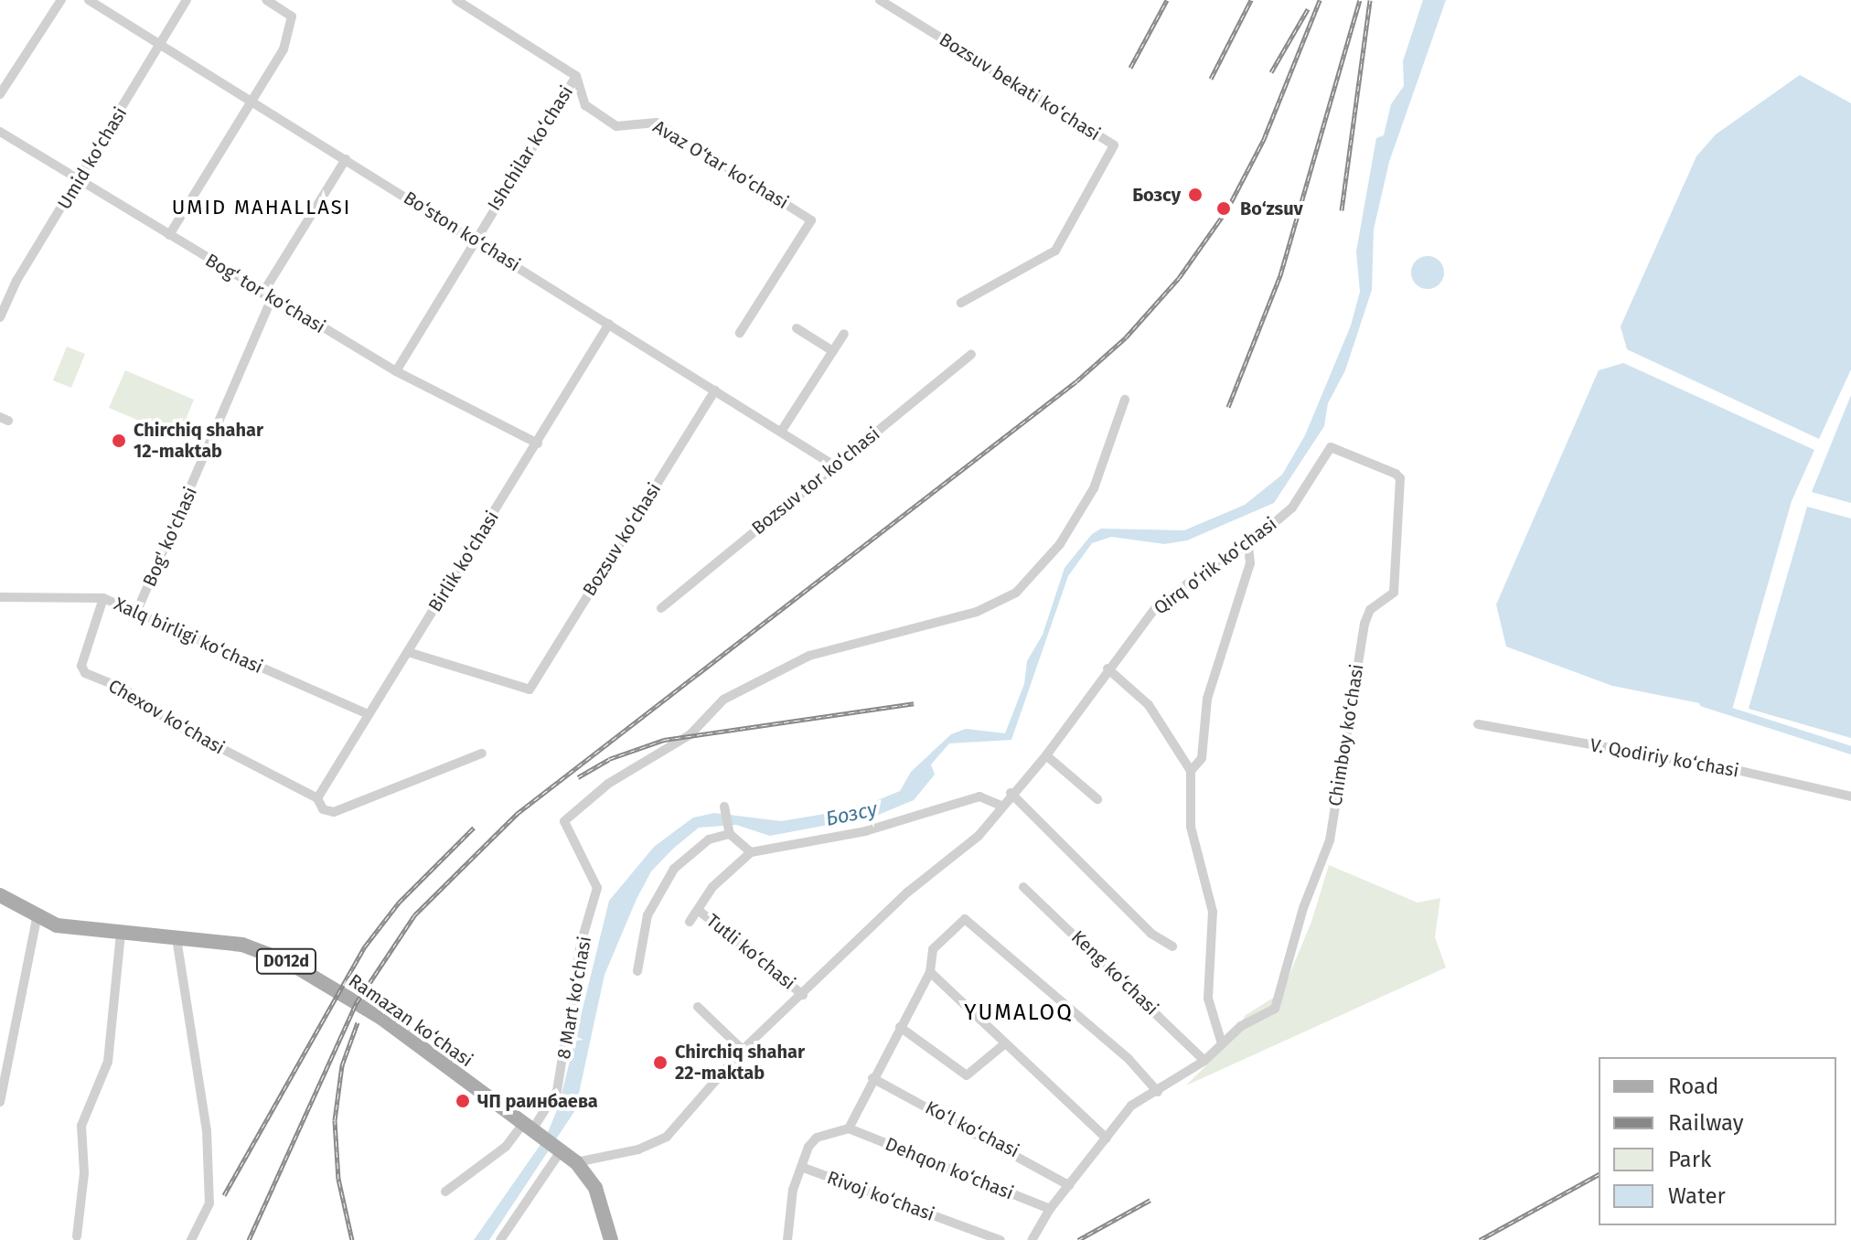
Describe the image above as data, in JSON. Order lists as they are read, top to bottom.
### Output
{
  "streets": {
    "main road": ["D012d", "Ramazan ko‘chasi"],
    "street": [
      "Bozsuv bekati ko‘chasi",
      "Ishchilar ko‘chasi",
      "Umid ko‘chasi",
      "Avaz O‘tar ko‘chasi",
      "Bo‘ston ko‘chasi",
      "Bog‘ tor ko‘chasi",
      "Bozsuv tor ko‘chasi",
      "Bog' ko'chasi",
      "Bozsuv ko‘chasi",
      "Birlik ko‘chasi",
      "Qirq o‘rik ko‘chasi",
      "Xalq birligi ko‘chasi",
      "Chexov ko‘chasi",
      "Chimboy ko‘chasi",
      "V. Qodiriy ko‘chasi",
      "Tutli ko‘chasi",
      "Keng ko‘chasi",
      "8 Mart ko‘chasi",
      "Ko‘l ko‘chasi",
      "Dehqon ko‘chasi",
      "Rivoj ko‘chasi"
    ]
  },
  "crossings": [
    ["Ishchilar ko‘chasi", "Avaz O‘tar ko‘chasi"],
    ["Ishchilar ko‘chasi", "Bo‘ston ko‘chasi"],
    ["Ishchilar ko‘chasi", "Bog‘ tor ko‘chasi"],
    ["Umid ko‘chasi", "Bo‘ston ko‘chasi"],
    ["Umid ko‘chasi", "Bog‘ tor ko‘chasi"],
    ["Bo‘ston ko‘chasi", "Bozsuv tor ko‘chasi"],
    ["Bo‘ston ko‘chasi", "Bog' ko'chasi"],
    ["Bo‘ston ko‘chasi", "Bozsuv ko‘chasi"],
    ["Bo‘ston ko‘chasi", "Birlik ko‘chasi"],
    ["Bog‘ tor ko‘chasi", "Bog' ko'chasi"],
    ["Bog‘ tor ko‘chasi", "Birlik ko‘chasi"],
    ["Bog' ko'chasi", "Xalq birligi ko‘chasi"],
    ["Bozsuv ko‘chasi", "Birlik ko‘chasi"],
    ["Birlik ko‘chasi", "Xalq birligi ko‘chasi"],
    ["Birlik ko‘chasi", "Chexov ko‘chasi"],
    ["Qirq o‘rik ko‘chasi", "Chimboy ko‘chasi"],
    ["Qirq o‘rik ko‘chasi", "Tutli ko‘chasi"],
    ["Qirq o‘rik ko‘chasi", "Ramazan ko‘chasi"],
    ["Xalq birligi ko‘chasi", "Chexov ko‘chasi"],
    ["8 Mart ko‘chasi", "Ramazan ko‘chasi"]
  ],
  "districts": ["UMID MAHALLASI", "YUMALOQ"],
  "water": ["Бозсу"],
  "places": [
    "Бозсу",
    "Bo‘zsuv",
    "Chirchiq shahar 12-maktab",
    "Chirchiq shahar 22-maktab",
    "ЧП раинбаева"
  ],
  "legend": [
    "Road",
    "Railway",
    "Park",
    "Water"
  ]
}
